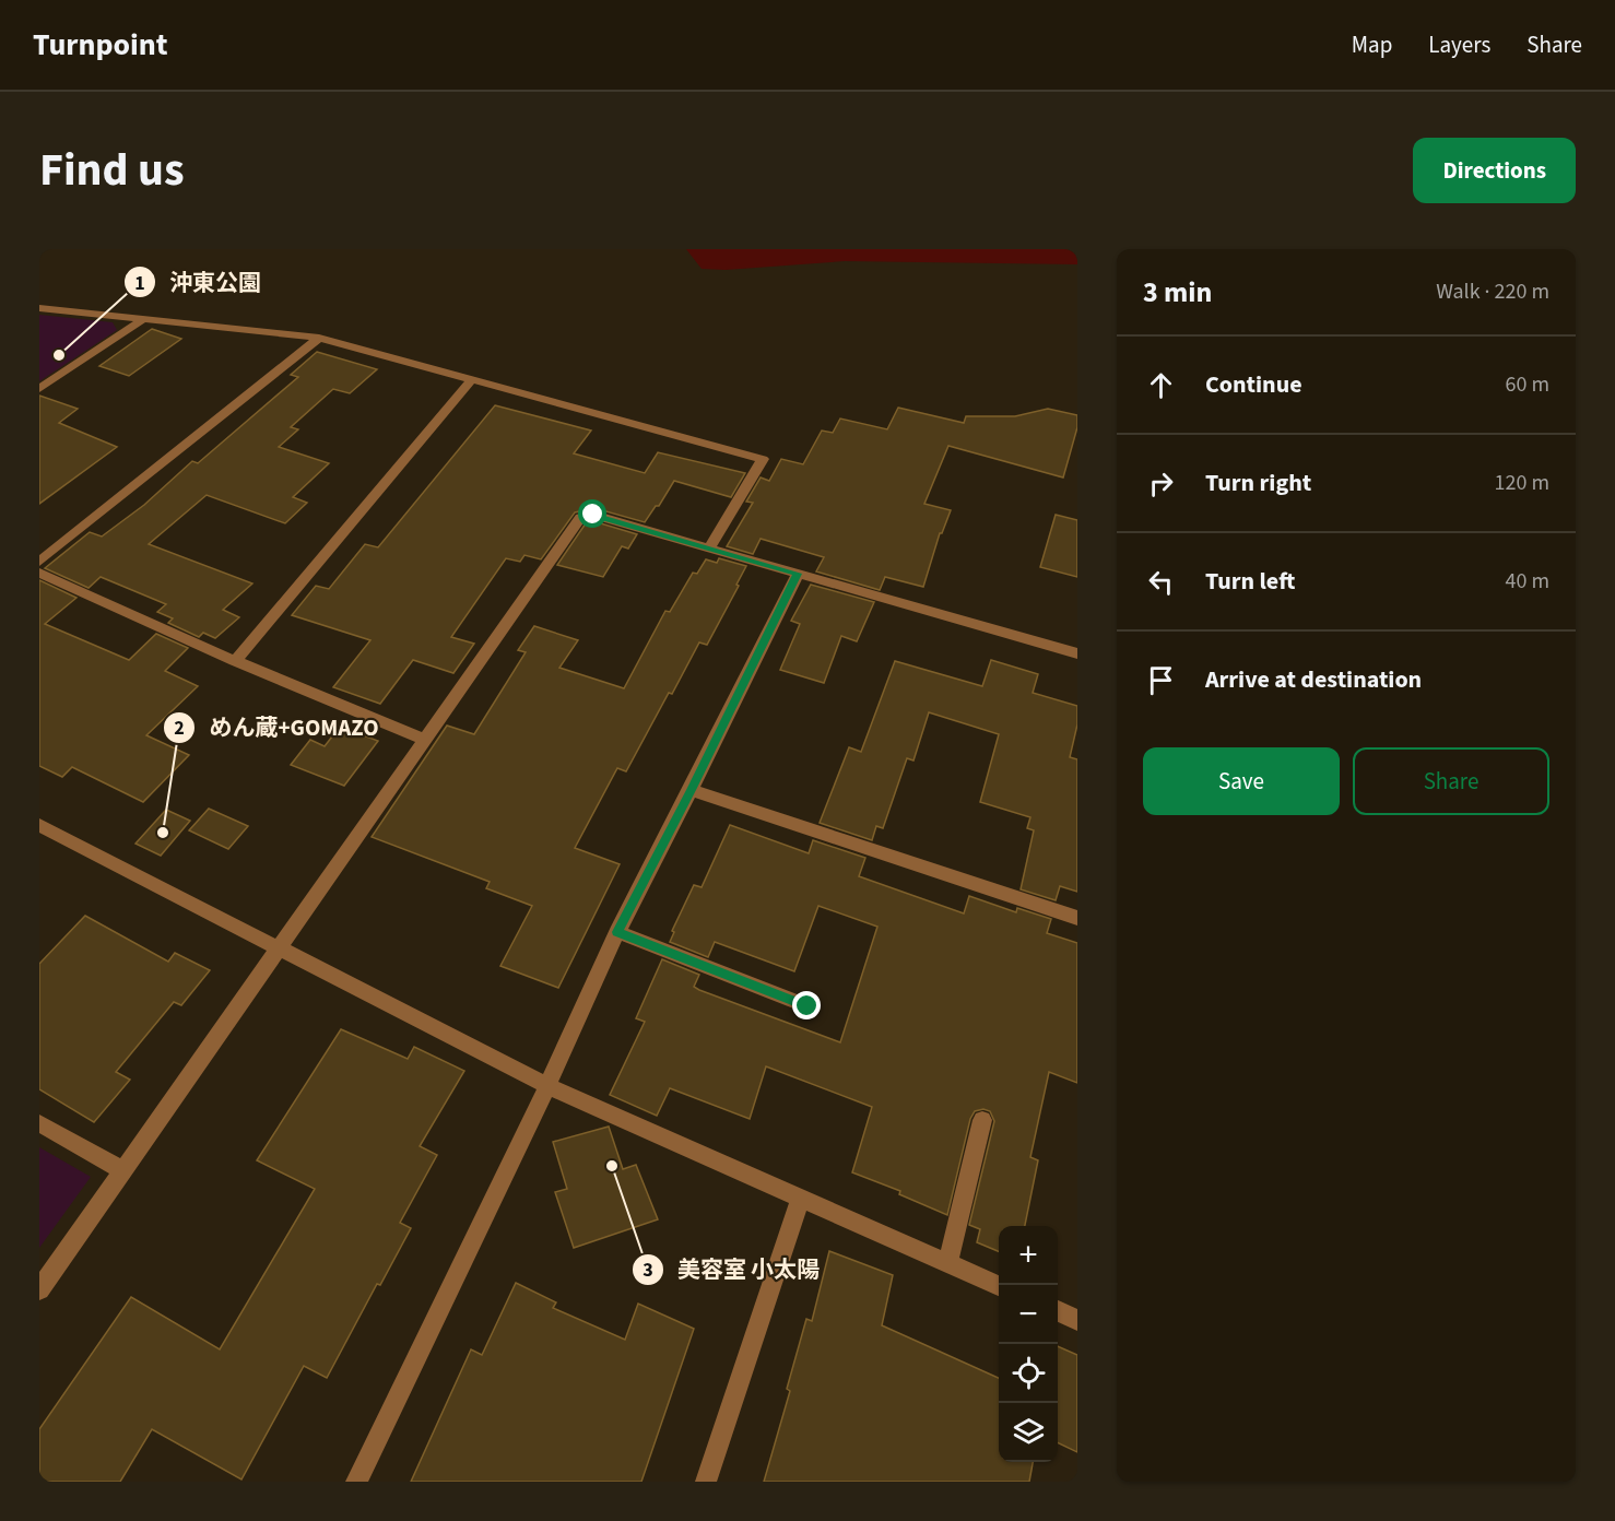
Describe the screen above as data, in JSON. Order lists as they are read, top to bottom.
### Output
{
  "places": ["沖東公園", "めん蔵+GOMAZO", "美容室 小太陽"],
  "page": {
    "header": "Turnpoint",
    "nav": ["Map", "Layers", "Share"],
    "title": "Find us",
    "buttons": [
      "Directions",
      ["Save", "Share"]
    ],
    "heading": ["3 min", "Walk · 220 m"],
    "list": [
      ["Continue", "60 m"],
      ["Turn right", "120 m"],
      ["Turn left", "40 m"],
      "Arrive at destination"
    ],
    "map_buttons": ["+", "−"]
  }
}
